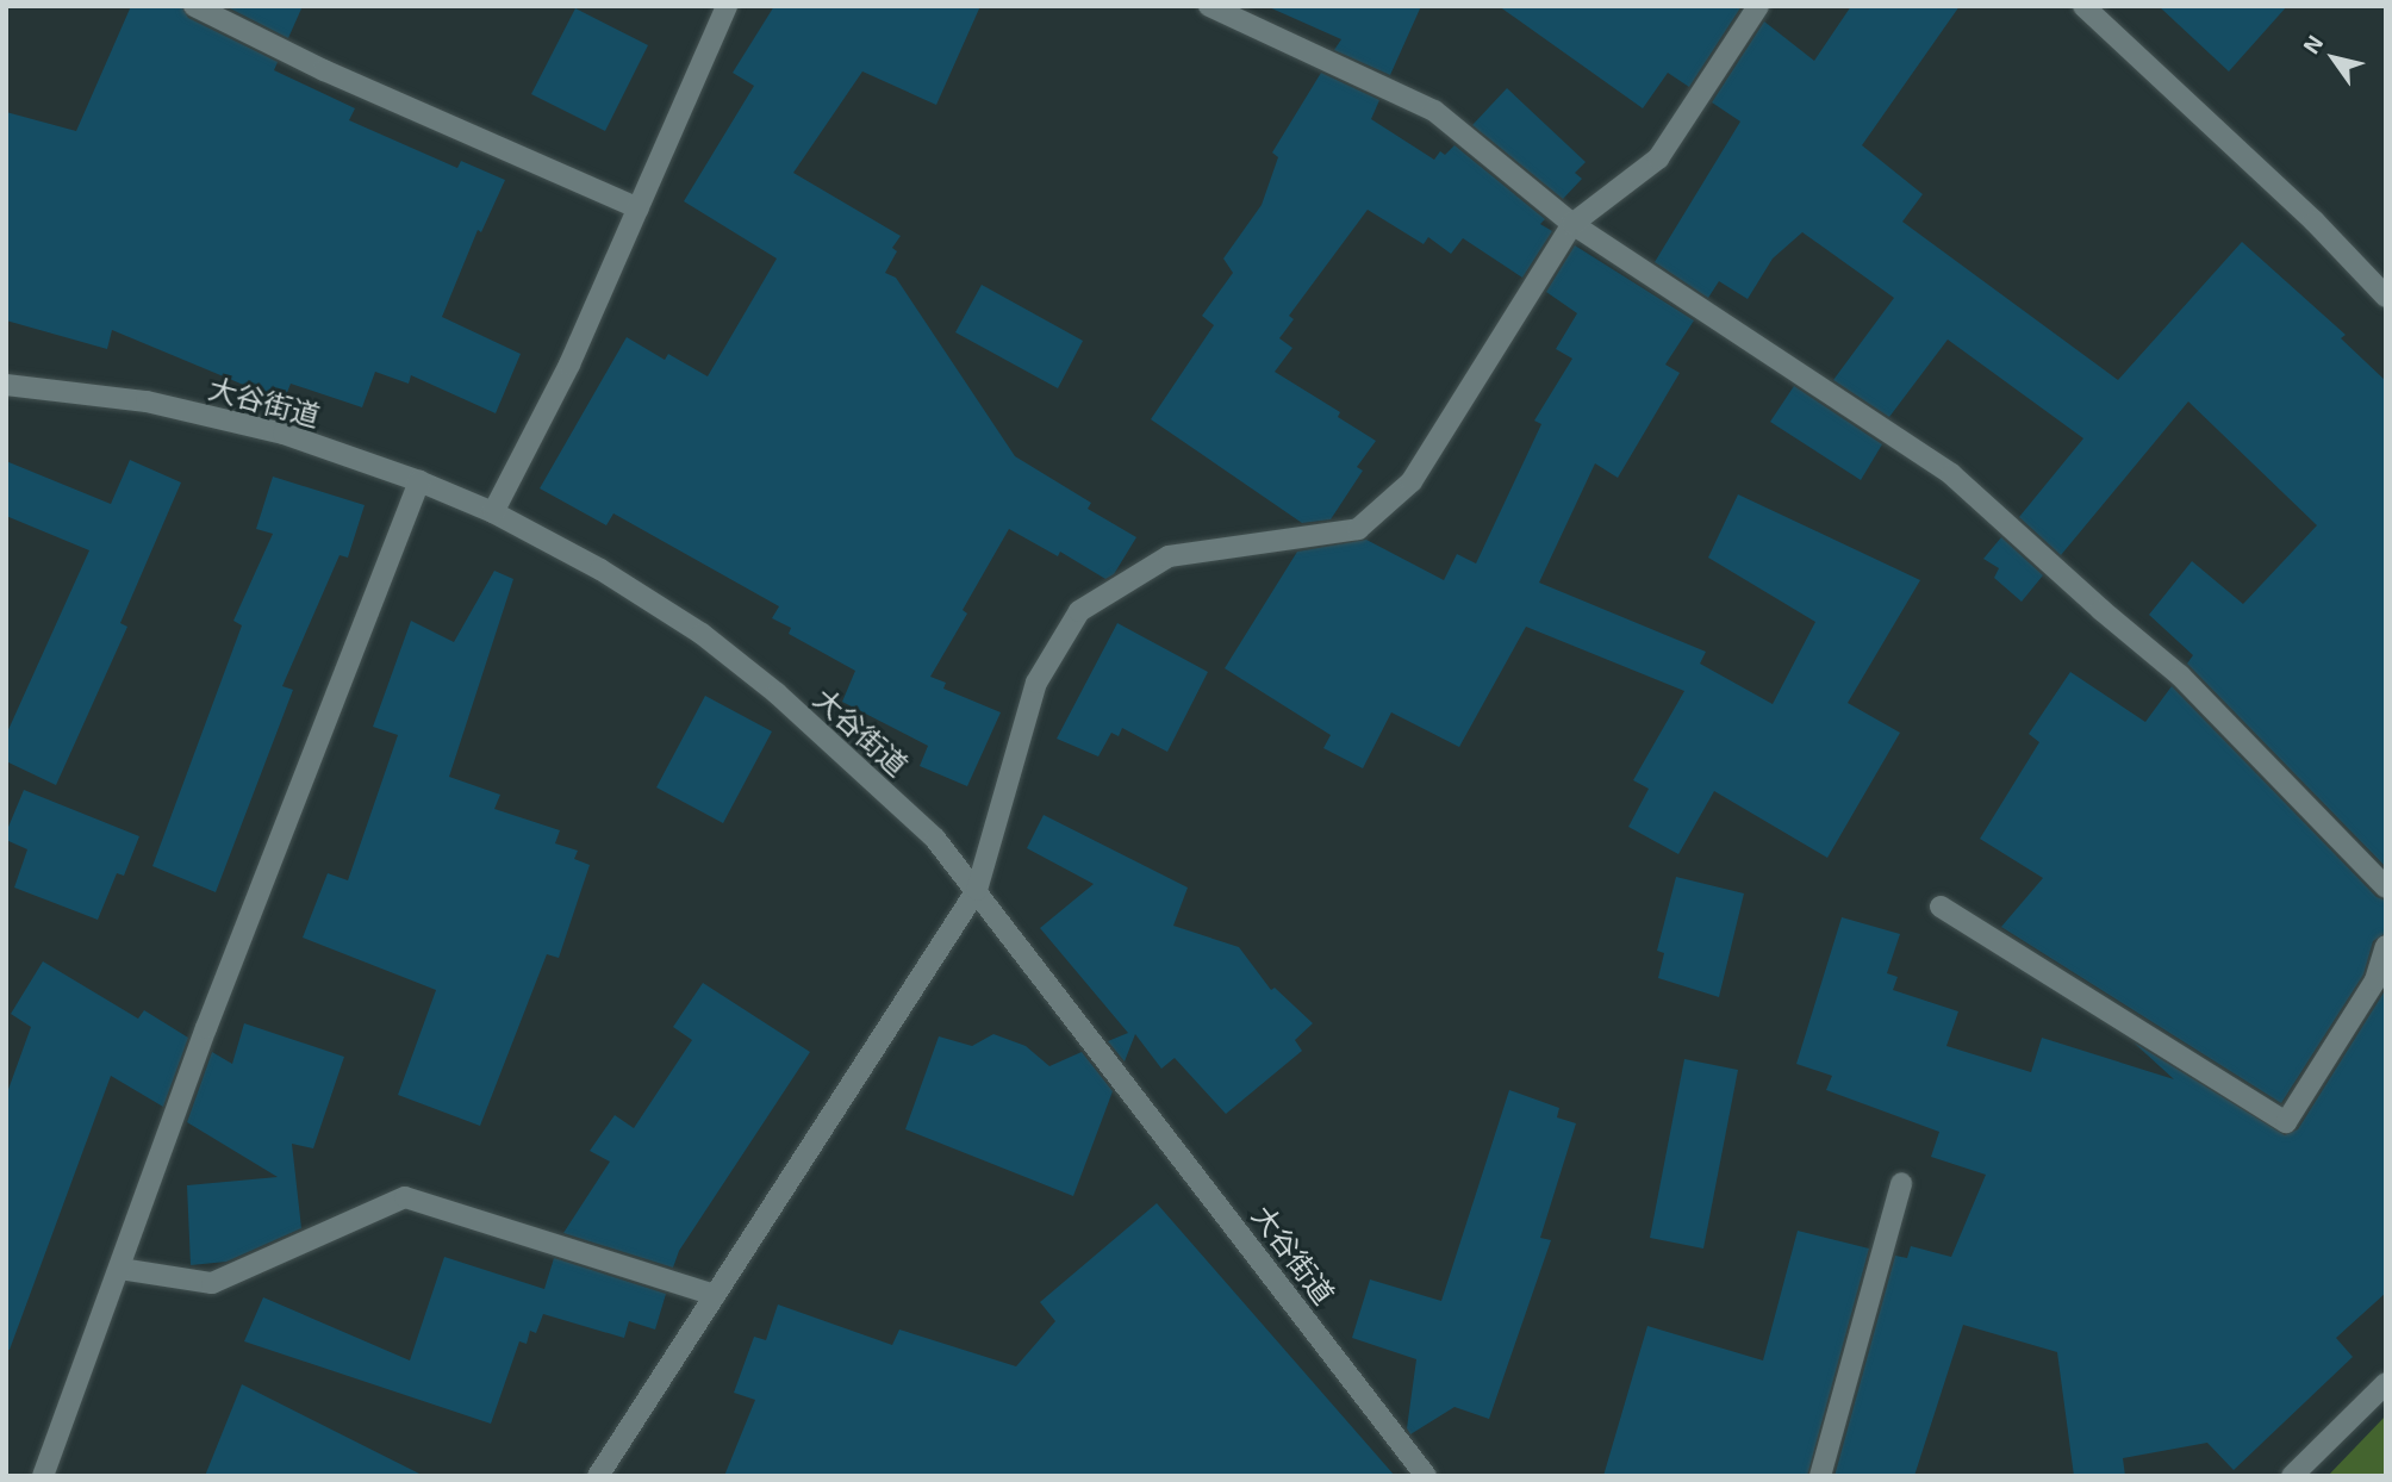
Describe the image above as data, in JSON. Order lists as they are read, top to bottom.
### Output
{
  "streets": {
    "street": ["大谷街道"]
  },
  "north": "top left"
}
